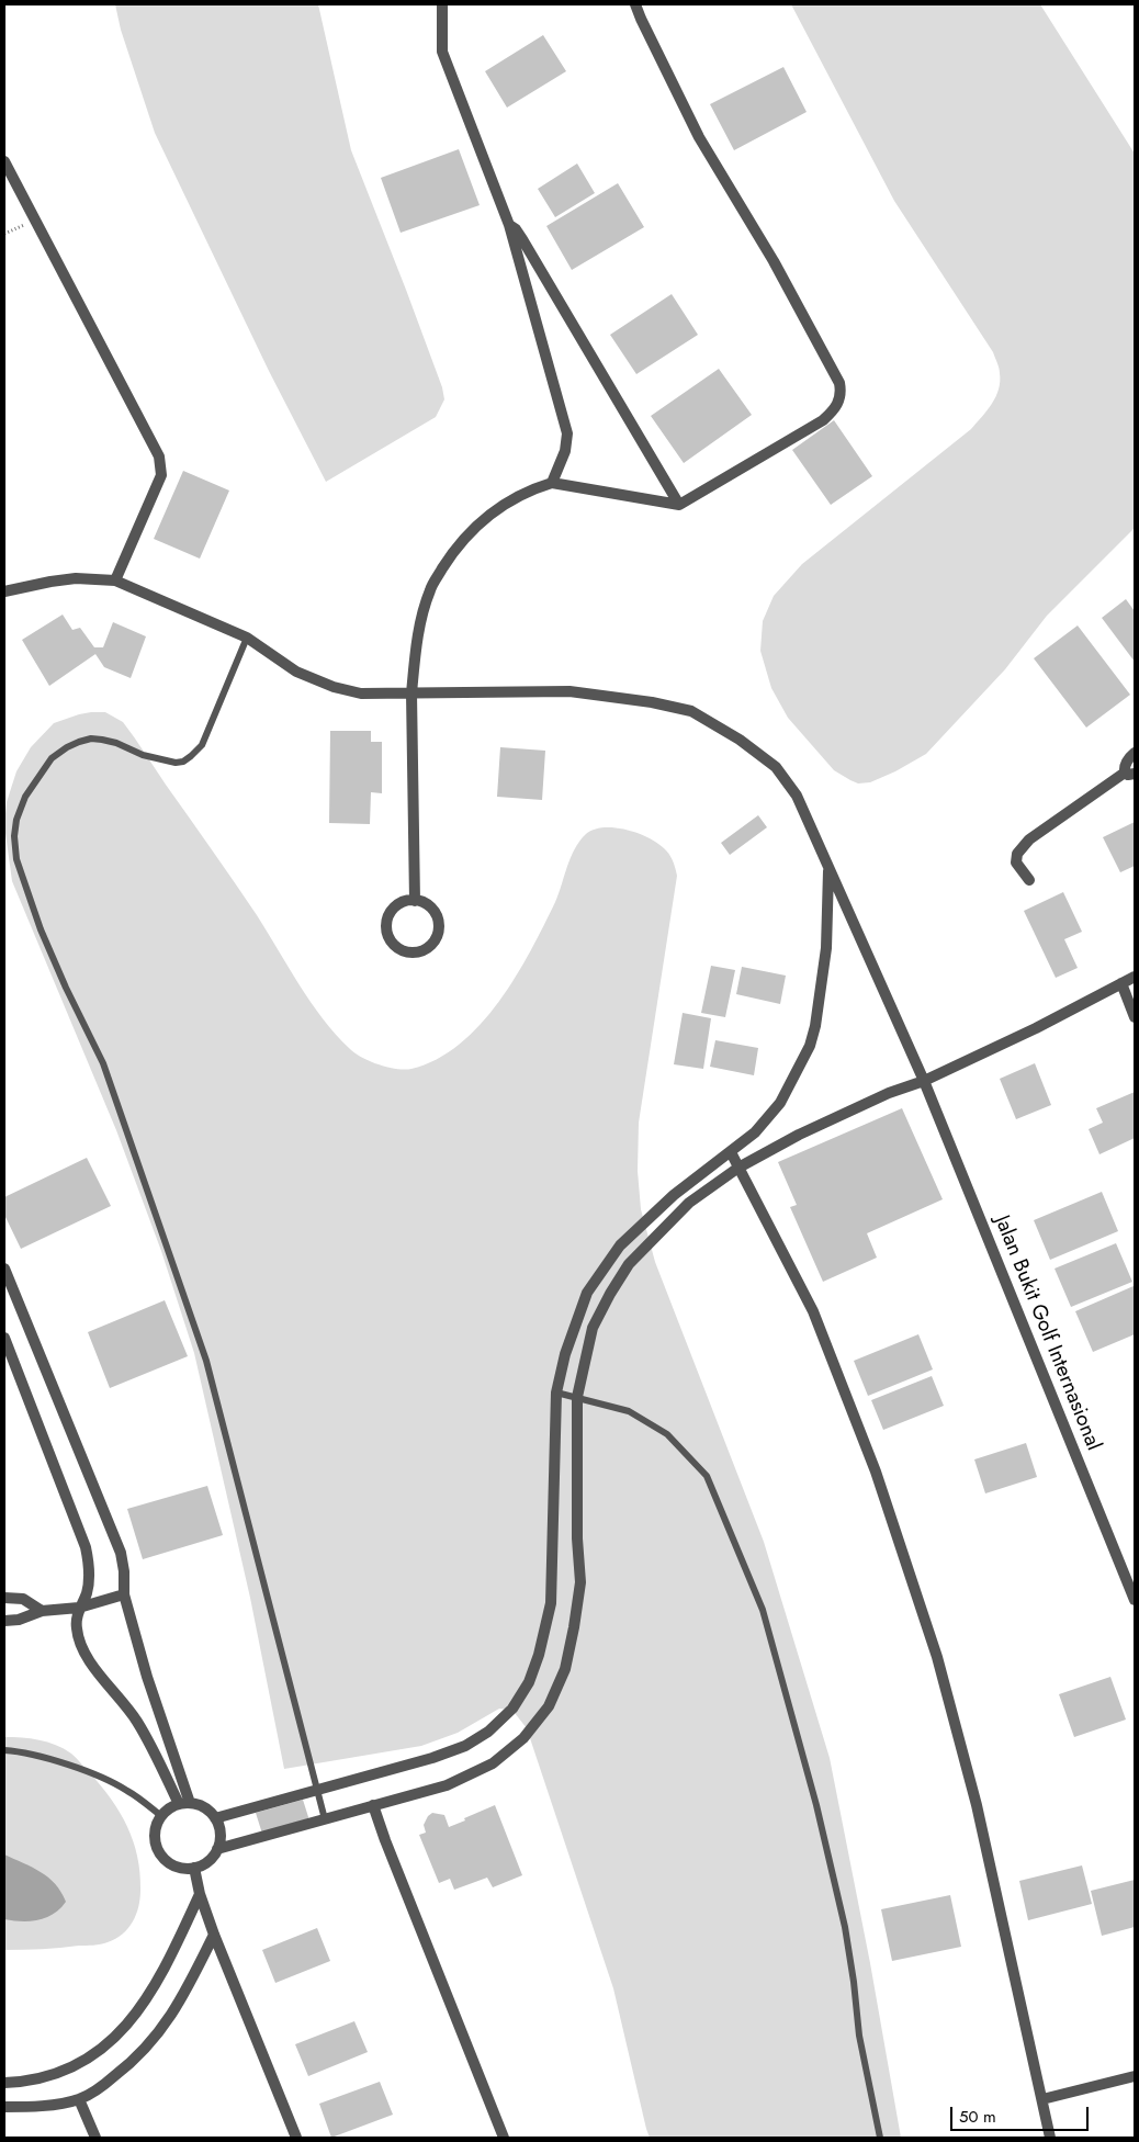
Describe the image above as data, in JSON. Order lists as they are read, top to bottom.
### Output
{
  "streets": {
    "street": ["Jalan Bukit Golf Internasional"]
  },
  "scale_bar": "50 m"
}
